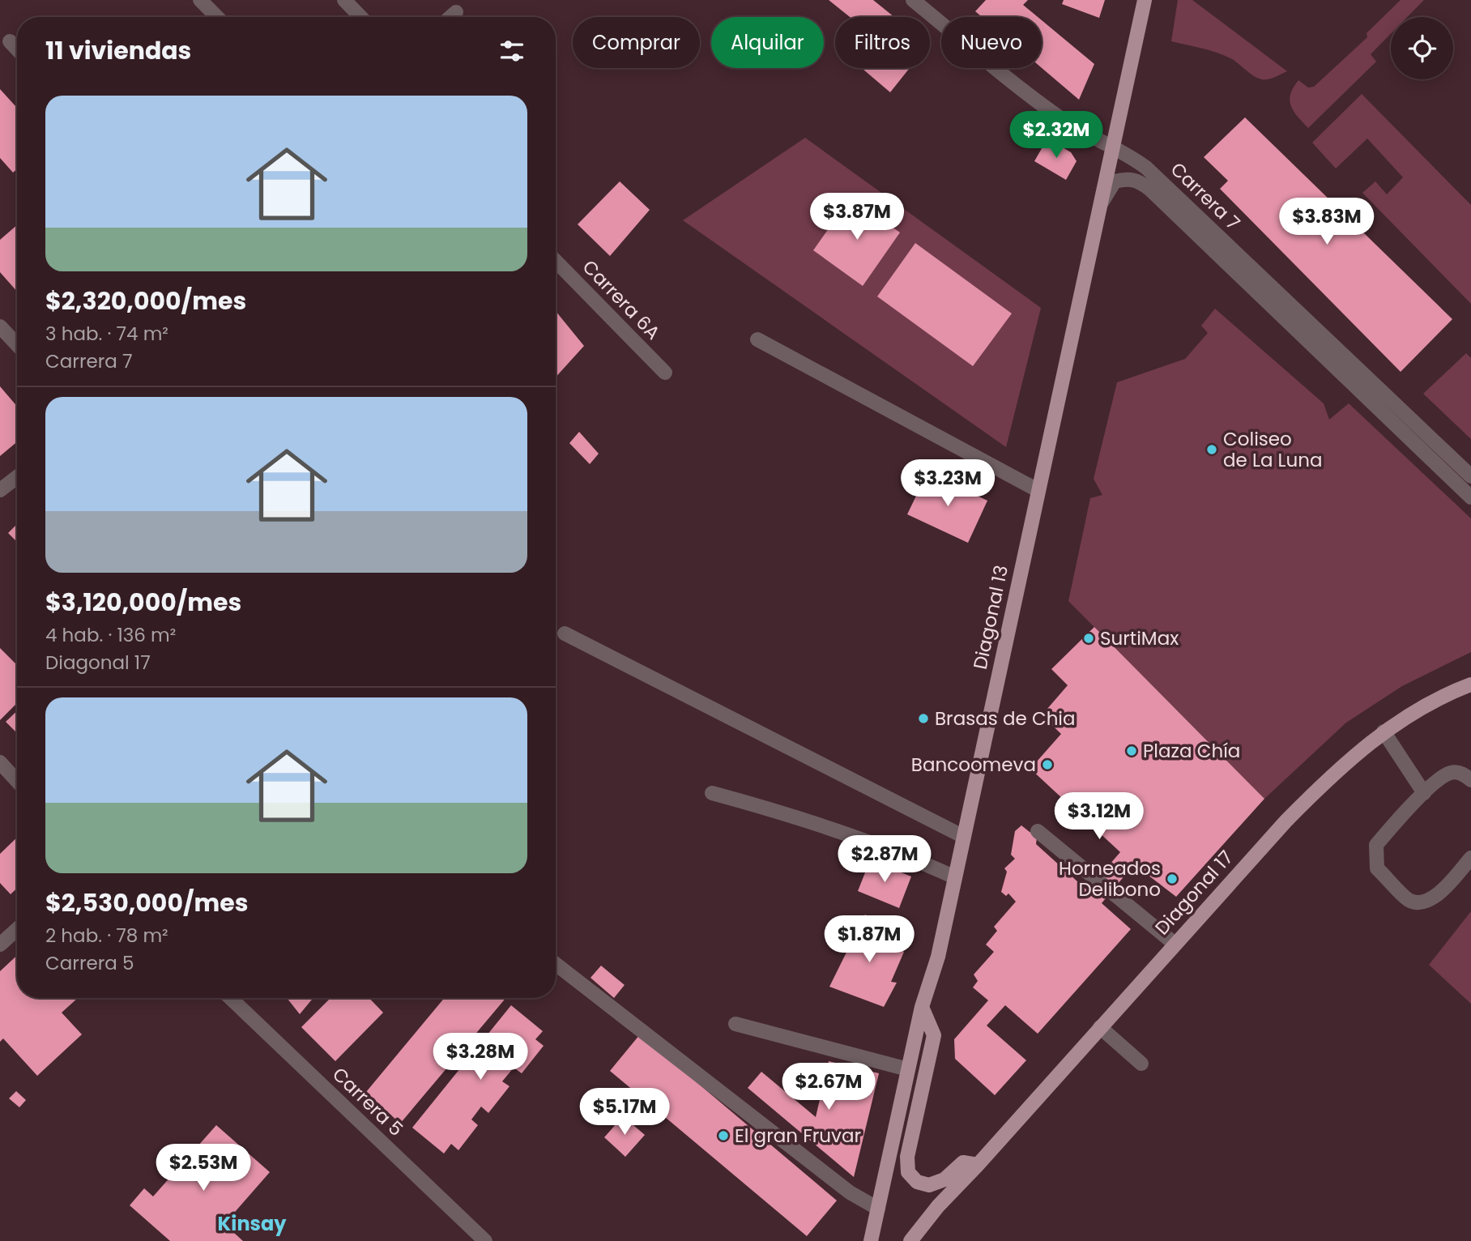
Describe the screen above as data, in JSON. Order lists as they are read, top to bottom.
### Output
{
  "streets": {
    "main road": ["Diagonal 13", "Diagonal 17"],
    "street": ["Carrera 7", "Carrera 6A", "Carrera 5"]
  },
  "crossings": [
    ["Carrera 7", "Diagonal 13"]
  ],
  "districts": ["Kinsay"],
  "places": [
    "Coliseo de La Luna",
    "SurtiMax",
    "Brasas de Chia",
    "Plaza Chía",
    "Bancoomeva",
    "Horneados Delibono",
    "El gran Fruvar"
  ],
  "page": {
    "chip": [
      "Comprar",
      "Alquilar",
      "Filtros",
      "Nuevo"
    ],
    "heading": "11 viviendas",
    "list": [
      {
        "name": "$2,320,000/mes",
        "note": "3 hab. · 74 m² · Carrera 7"
      },
      {
        "name": "$3,120,000/mes",
        "note": "4 hab. · 136 m² · Diagonal 17"
      },
      {
        "name": "$2,530,000/mes",
        "note": "2 hab. · 78 m² · Carrera 5"
      }
    ],
    "price": [
      "$2.32M",
      "$3.87M",
      "$3.83M",
      "$3.23M",
      "$3.12M",
      "$2.87M",
      "$1.87M",
      "$3.28M",
      "$2.67M",
      "$5.17M",
      "$2.53M"
    ]
  }
}
